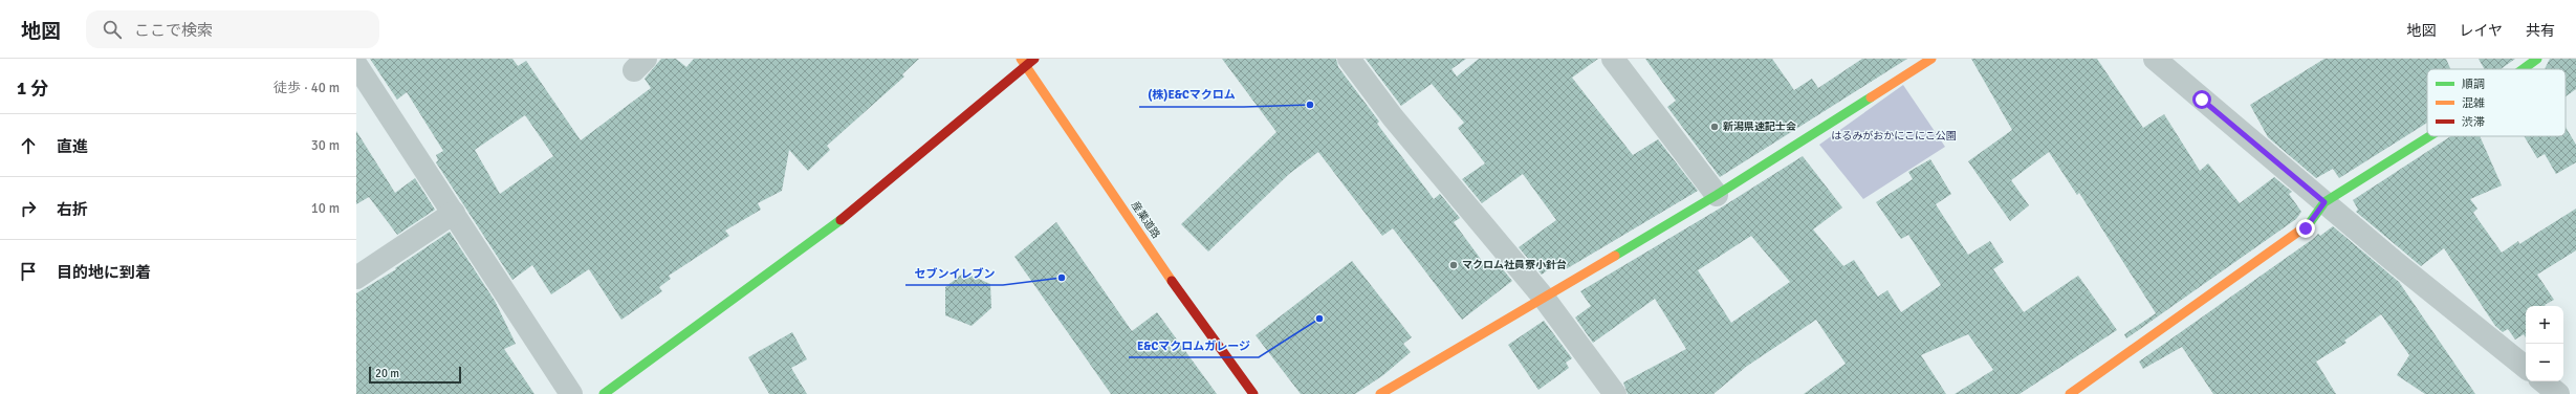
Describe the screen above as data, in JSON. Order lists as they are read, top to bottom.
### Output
{
  "streets": {
    "street": ["産業道路"]
  },
  "parks": ["はるみがおかにこにこ公園"],
  "places": [
    "(株)E&Cマクロム",
    "新潟県速記士会",
    "マクロム社員寮小針台",
    "セブンイレブン",
    "E&Cマクロムガレージ"
  ],
  "legend": ["順調", "混雑", "渋滞"],
  "scale_bar": "20 m",
  "page": {
    "header": "地図",
    "search": "ここで検索",
    "nav": ["地図", "レイヤ", "共有"],
    "heading": ["1 分", "徒歩 · 40 m"],
    "list": [
      ["直進", "30 m"],
      ["右折", "10 m"],
      "目的地に到着"
    ],
    "map_buttons": ["+", "−"],
    "scale": "20 m"
  }
}
